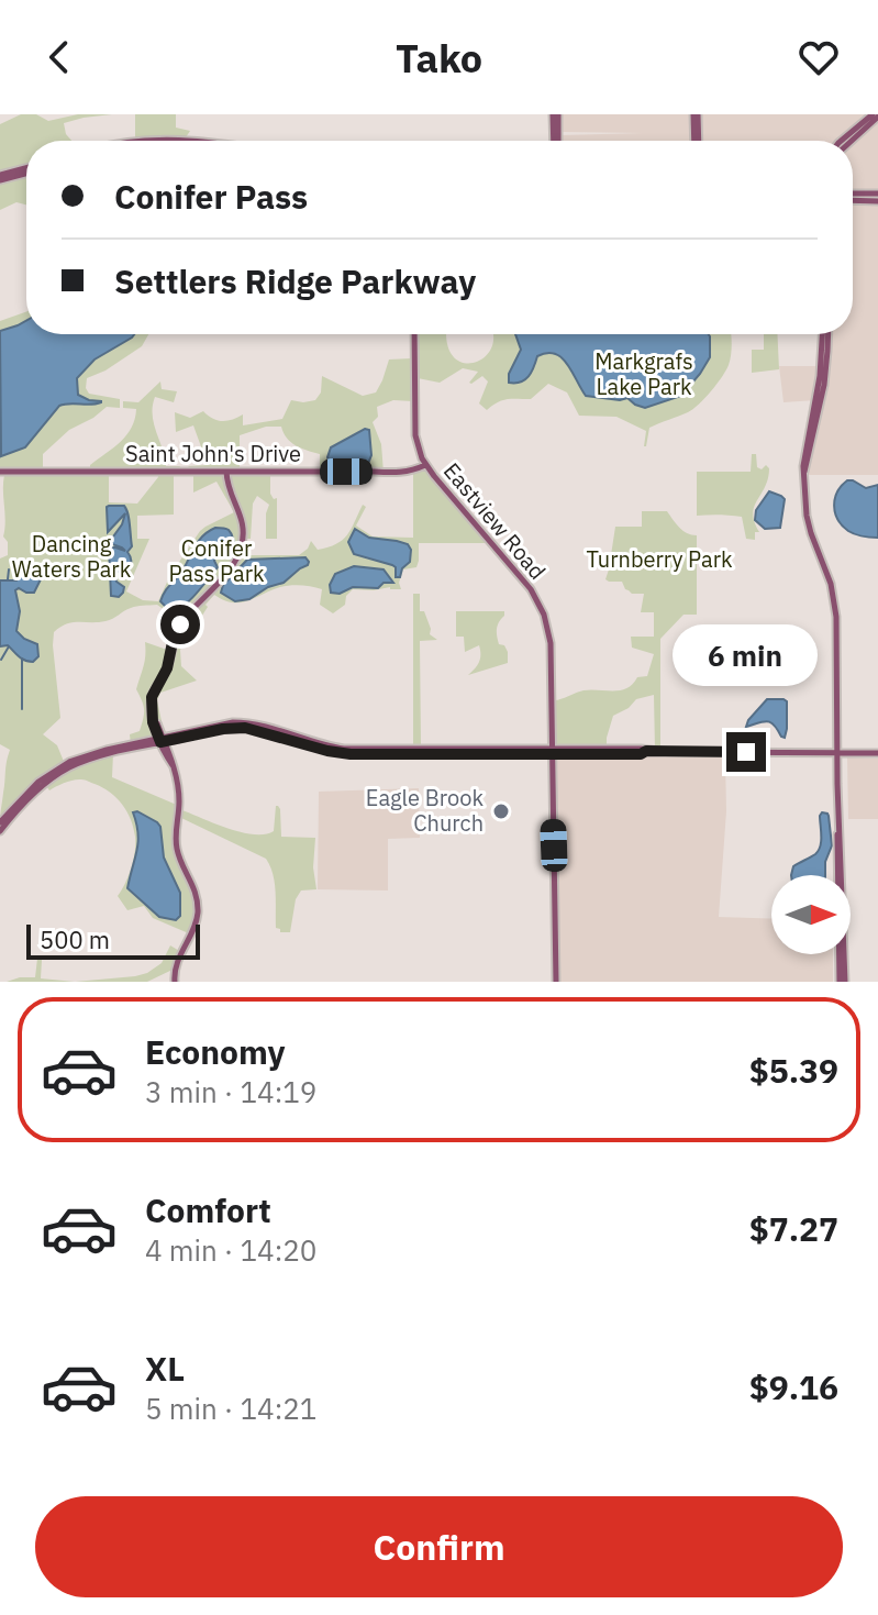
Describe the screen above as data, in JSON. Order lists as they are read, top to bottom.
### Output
{
  "streets": {
    "street": ["Saint John's Drive", "Eastview Road"]
  },
  "crossings": [
    ["Saint John's Drive", "Eastview Road"]
  ],
  "parks": [
    "Markgrafs Lake Park",
    "Dancing Waters Park",
    "Conifer Pass Park",
    "Turnberry Park"
  ],
  "places": ["Eagle Brook Church"],
  "scale_bar": "500 m",
  "north": "right",
  "page": {
    "header": "Tako",
    "banner": ["Conifer Pass", "Settlers Ridge Parkway"],
    "bubble": "6 min",
    "scale": "500 m",
    "list": [
      {
        "name": "Economy",
        "note": "3 min · 14:19",
        "value": "$5.39"
      },
      {
        "name": "Comfort",
        "note": "4 min · 14:20",
        "value": "$7.27"
      },
      {
        "name": "XL",
        "note": "5 min · 14:21",
        "value": "$9.16"
      }
    ],
    "buttons": "Confirm"
  }
}
